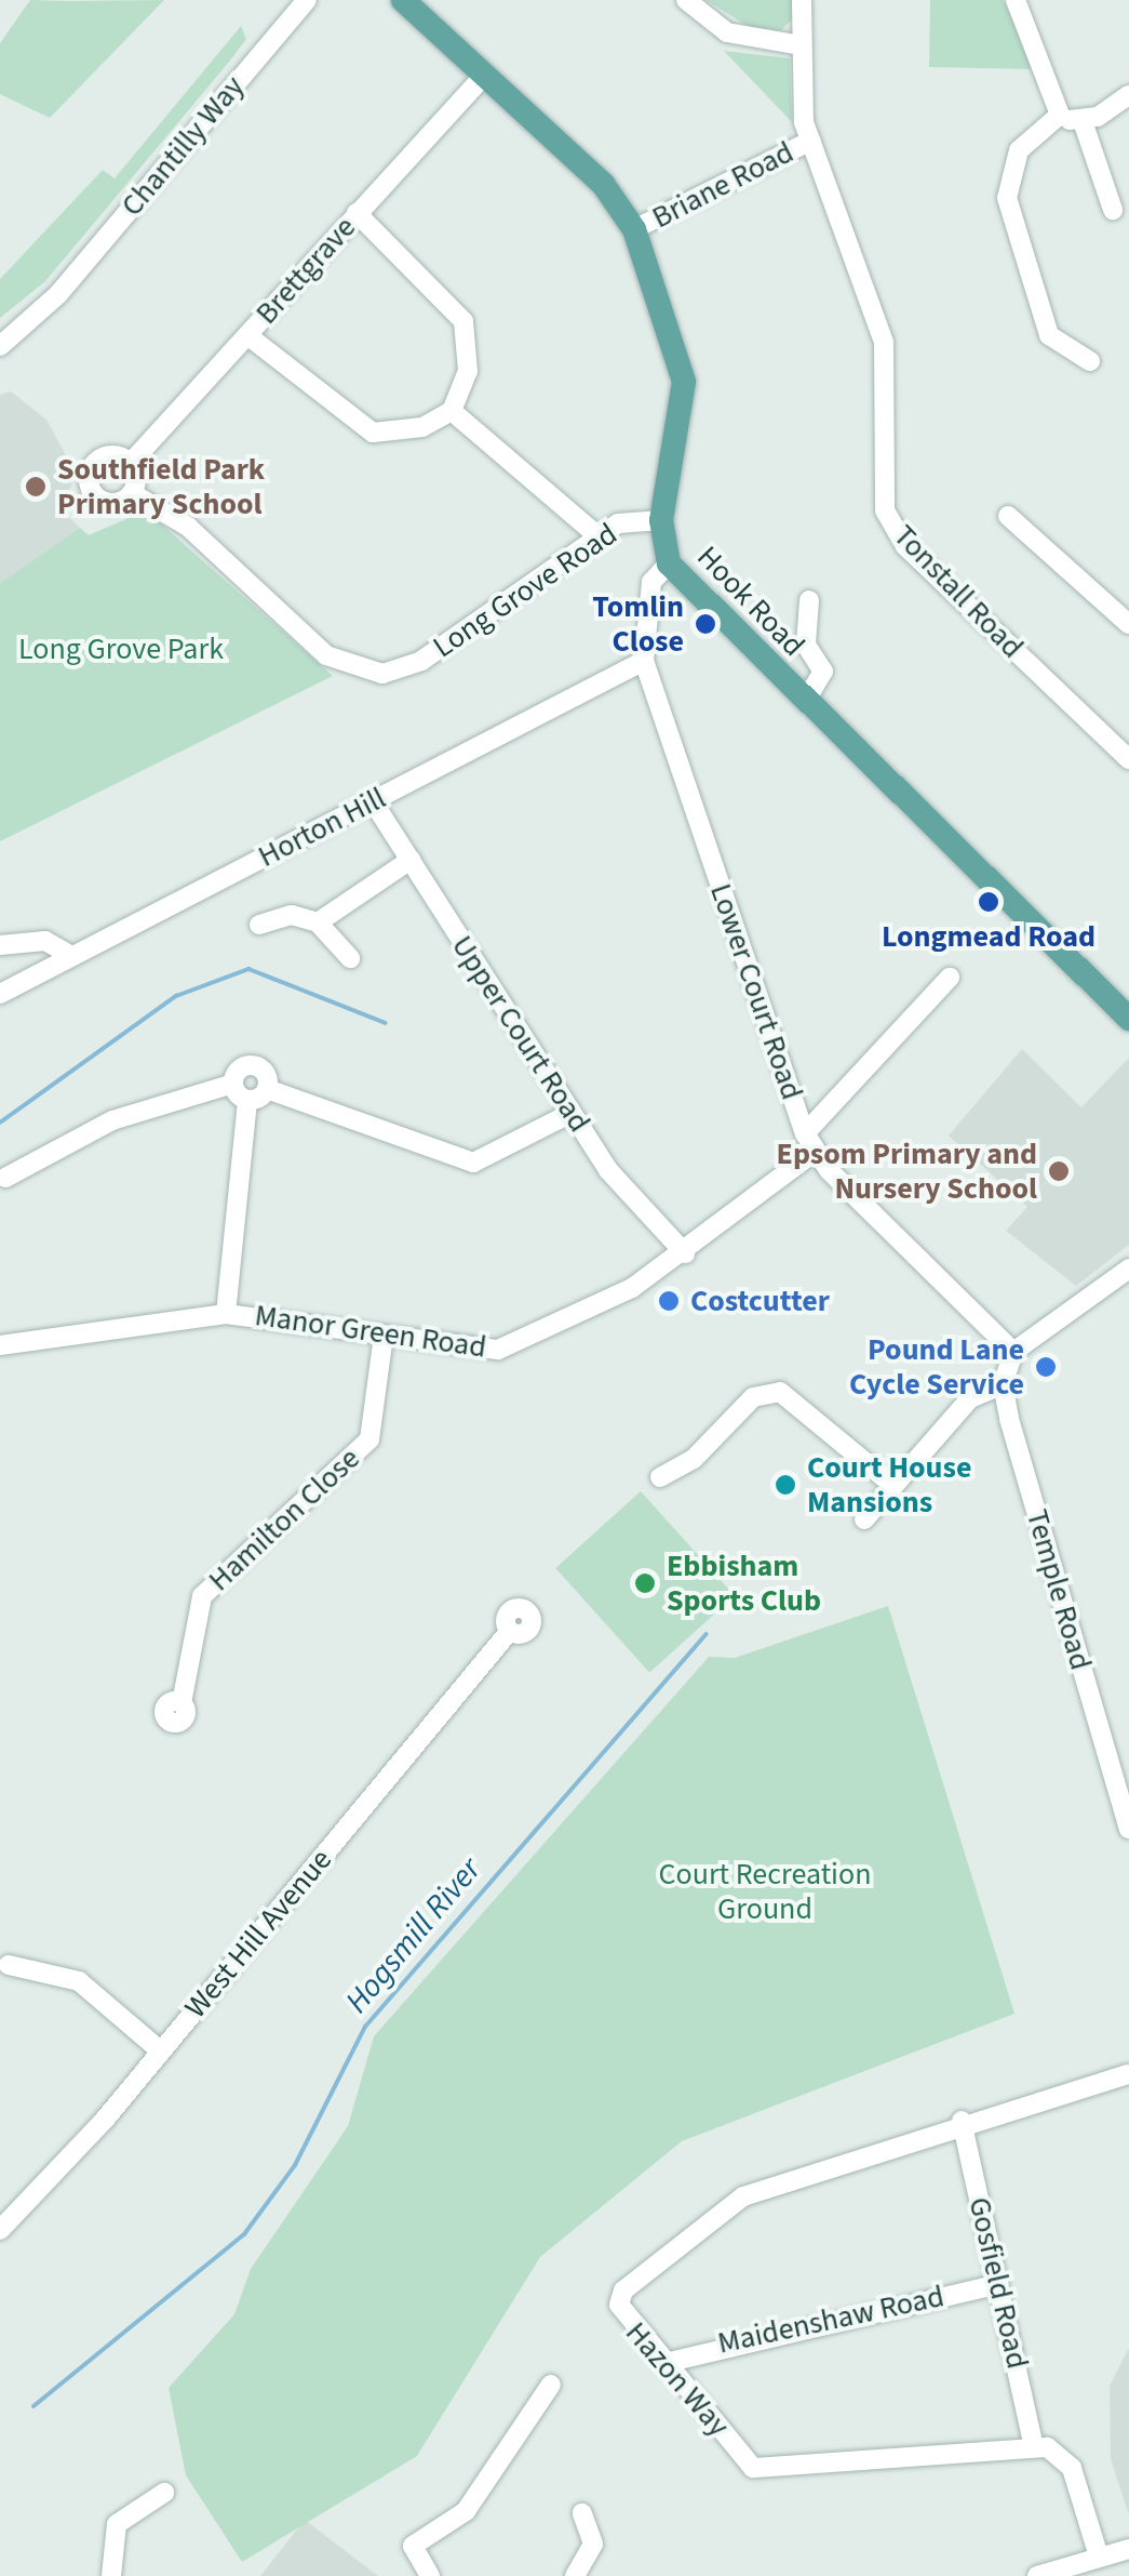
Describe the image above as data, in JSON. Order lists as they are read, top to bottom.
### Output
{
  "streets": {
    "main road": ["Hook Road"],
    "street": [
      "Chantilly Way",
      "Briane Road",
      "Brettgrave",
      "Long Grove Road",
      "Tonstall Road",
      "Horton Hill",
      "Lower Court Road",
      "Upper Court Road",
      "Manor Green Road",
      "Hamilton Close",
      "Temple Road",
      "West Hill Avenue",
      "Gosfield Road",
      "Maidenshaw Road",
      "Hazon Way"
    ]
  },
  "crossings": [
    ["Briane Road", "Tonstall Road"],
    ["Briane Road", "Hook Road"],
    ["Brettgrave", "Long Grove Road"],
    ["Brettgrave", "Hook Road"],
    ["Long Grove Road", "Hook Road"],
    ["Hook Road", "Lower Court Road"],
    ["Horton Hill", "Lower Court Road"],
    ["Horton Hill", "Upper Court Road"],
    ["Lower Court Road", "Manor Green Road"],
    ["Upper Court Road", "Manor Green Road"],
    ["Manor Green Road", "Hamilton Close"],
    ["Gosfield Road", "Maidenshaw Road"],
    ["Gosfield Road", "Hazon Way"],
    ["Maidenshaw Road", "Hazon Way"]
  ],
  "water": ["Hogsmill River"],
  "parks": ["Long Grove Park", "Court Recreation Ground"],
  "places": [
    "Southfield Park Primary School",
    "Tomlin Close",
    "Longmead Road",
    "Epsom Primary and Nursery School",
    "Costcutter",
    "Pound Lane Cycle Service",
    "Court House Mansions",
    "Ebbisham Sports Club"
  ]
}
